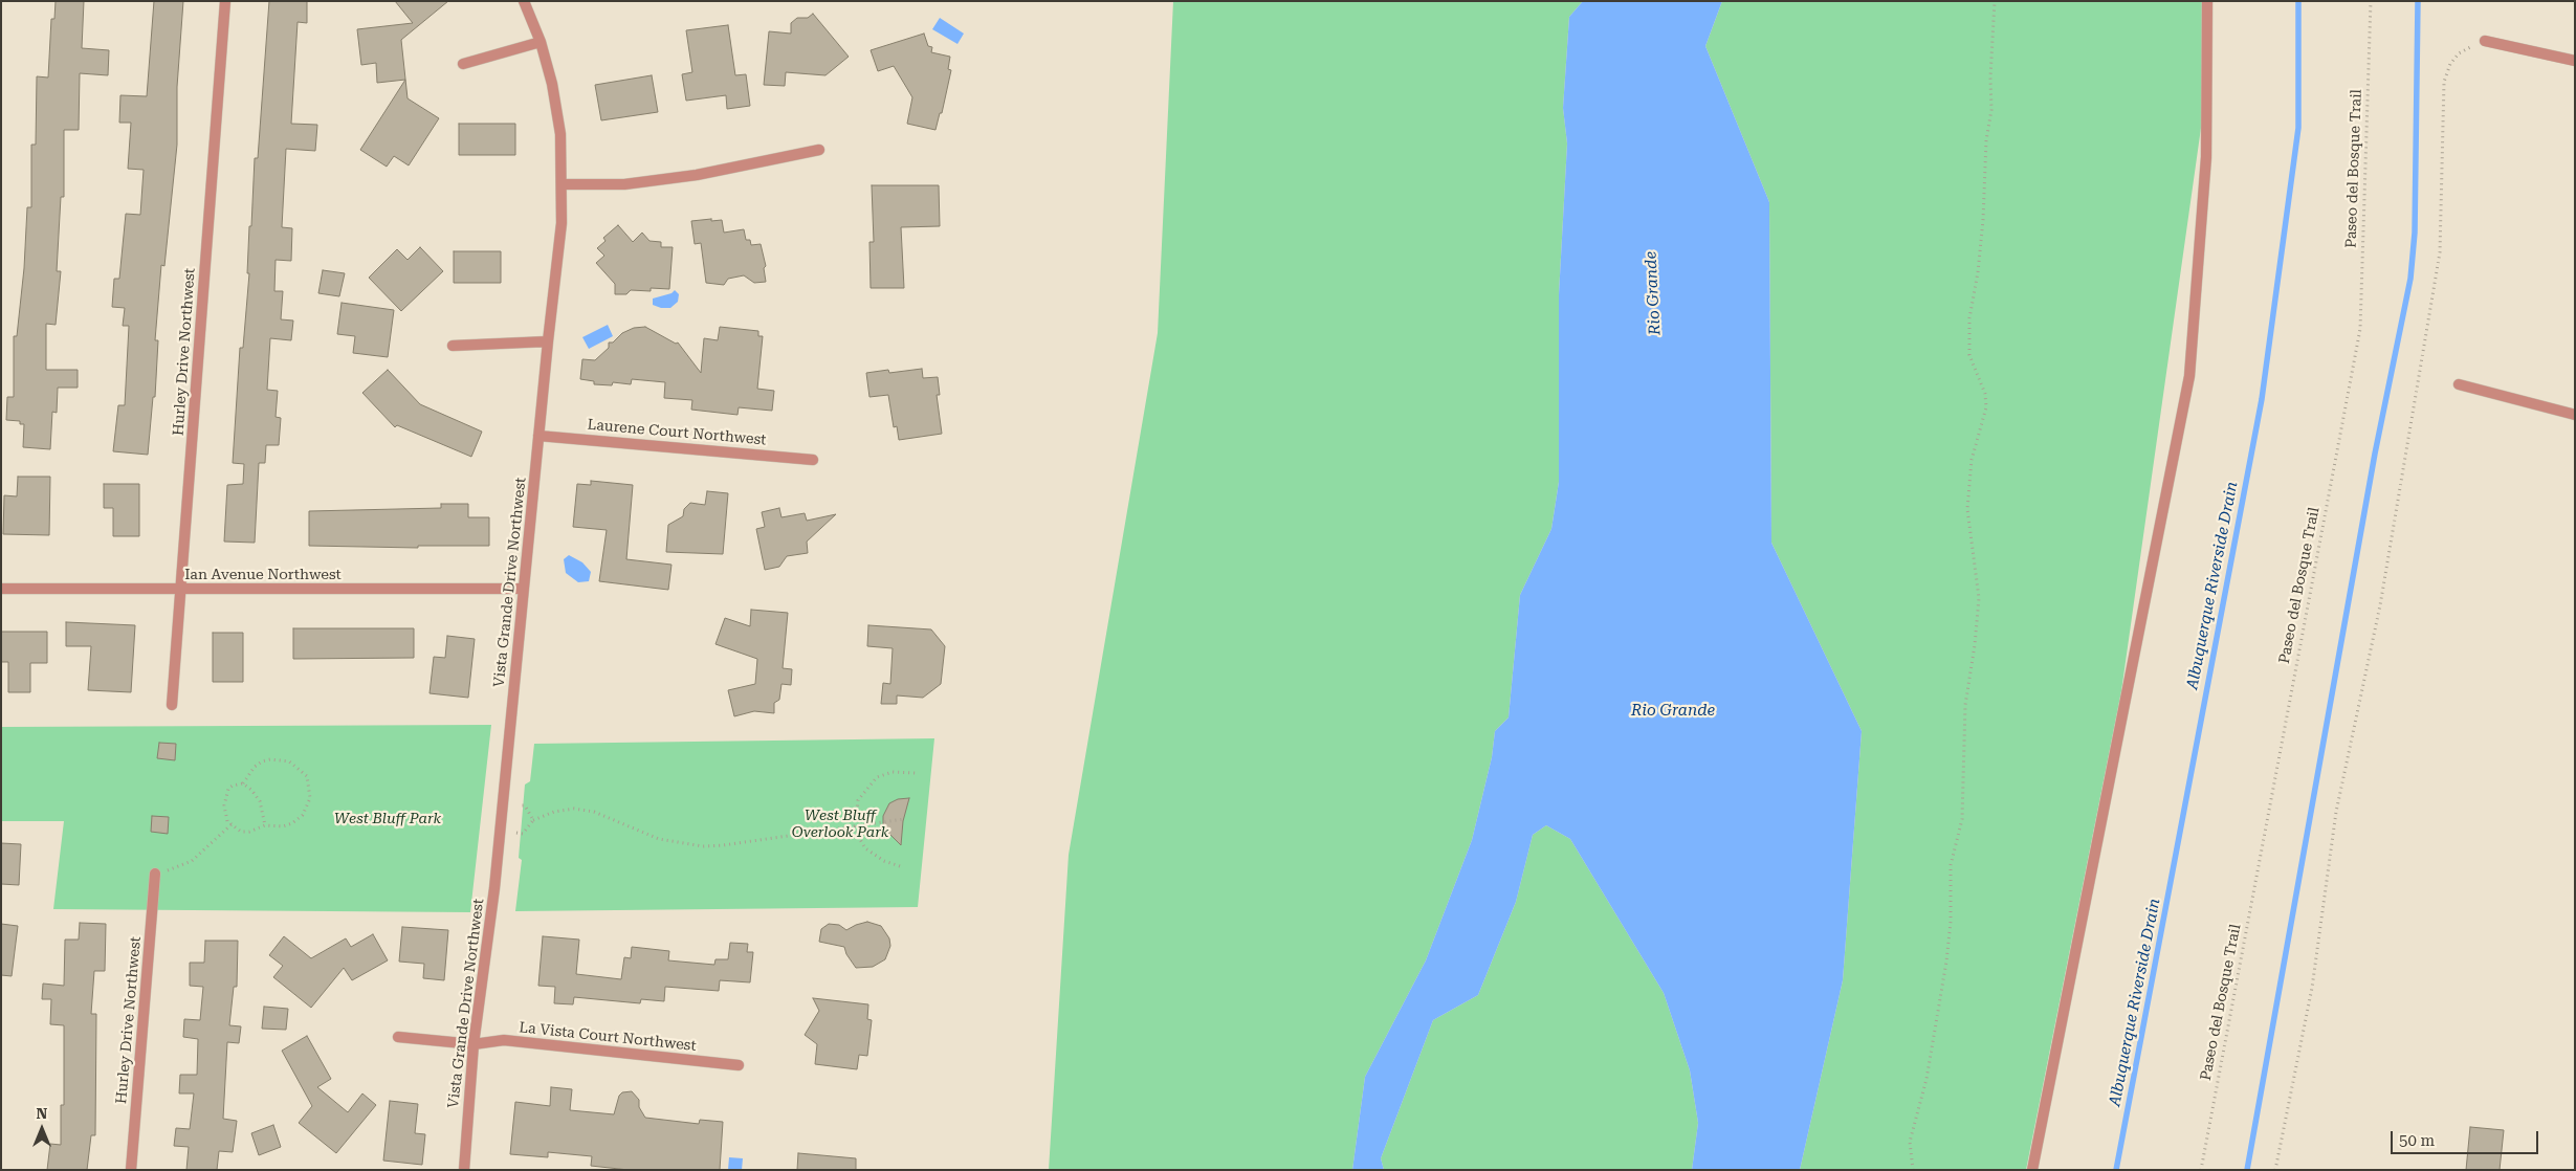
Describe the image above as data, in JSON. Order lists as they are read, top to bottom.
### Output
{
  "streets": {
    "street": [
      "Hurley Drive Northwest",
      "Laurene Court Northwest",
      "Ian Avenue Northwest",
      "Vista Grande Drive Northwest",
      "La Vista Court Northwest"
    ],
    "path": ["Paseo del Bosque Trail"]
  },
  "crossings": [
    ["Hurley Drive Northwest", "Ian Avenue Northwest"],
    ["Laurene Court Northwest", "Vista Grande Drive Northwest"],
    ["Ian Avenue Northwest", "Vista Grande Drive Northwest"],
    ["Vista Grande Drive Northwest", "La Vista Court Northwest"]
  ],
  "water": ["Rio Grande", "Albuquerque Riverside Drain"],
  "parks": ["West Bluff Overlook Park", "West Bluff Park"],
  "scale_bar": "50 m",
  "north": "top"
}
